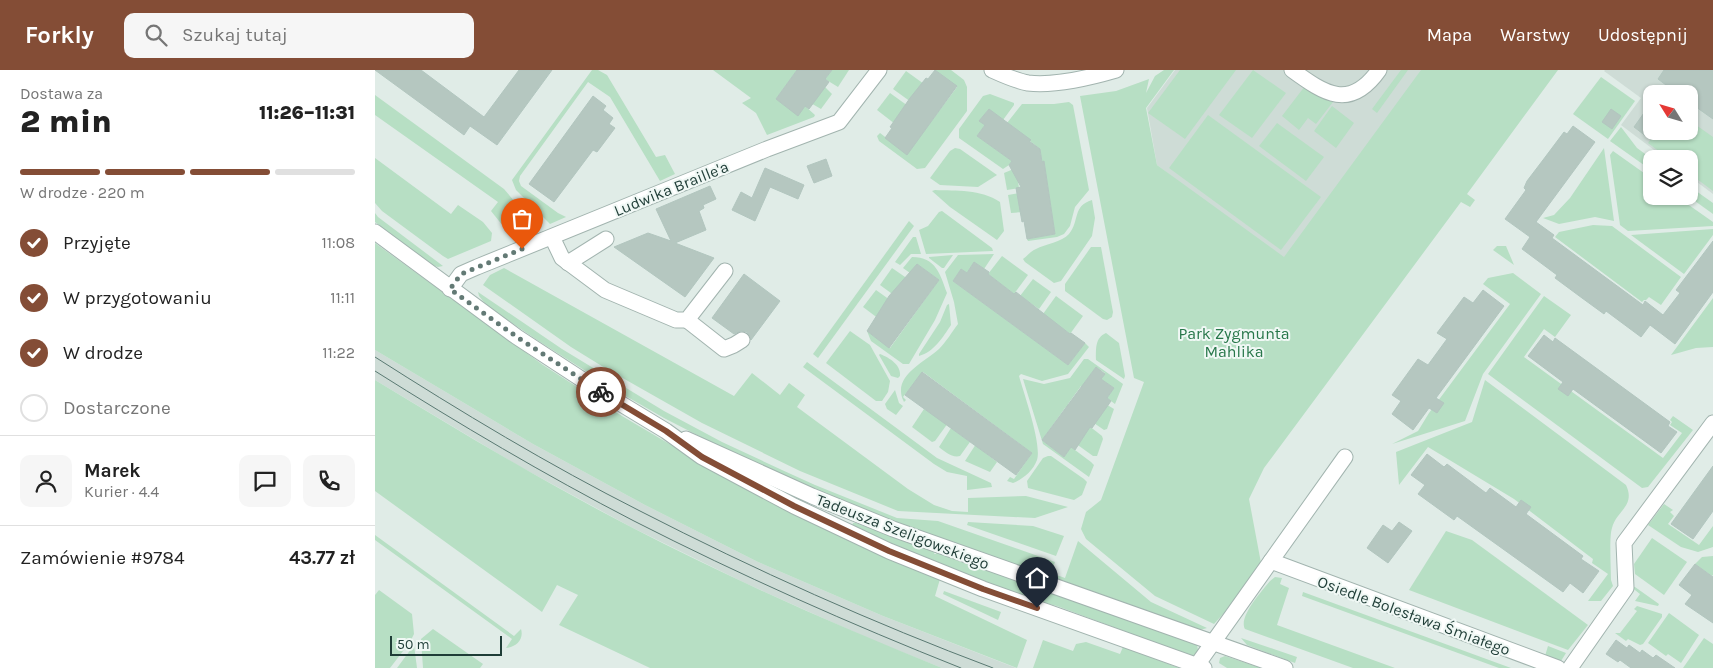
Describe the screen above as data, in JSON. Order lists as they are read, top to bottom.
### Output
{
  "streets": {
    "street": ["Ludwika Braille'a", "Tadeusza Szeligowskiego", "Osiedle Bolesława Śmiałego"]
  },
  "crossings": [
    ["Ludwika Braille'a", "Tadeusza Szeligowskiego"]
  ],
  "parks": ["Park Zygmunta Mahlika"],
  "scale_bar": "50 m",
  "north": "top left",
  "page": {
    "header": "Forkly",
    "search": "Szukaj tutaj",
    "nav": ["Mapa", "Warstwy", "Udostępnij"],
    "heading": ["2 min", "Dostawa za", "11:26–11:31"],
    "panel": [
      "Marek",
      "Kurier · 4.4",
      "Zamówienie #9784",
      "43.77 zł"
    ],
    "bar": "W drodze · 220 m",
    "list": [
      ["Przyjęte", "11:08"],
      ["W przygotowaniu", "11:11"],
      ["W drodze", "11:22"],
      "Dostarczone"
    ],
    "scale": "50 m"
  }
}
